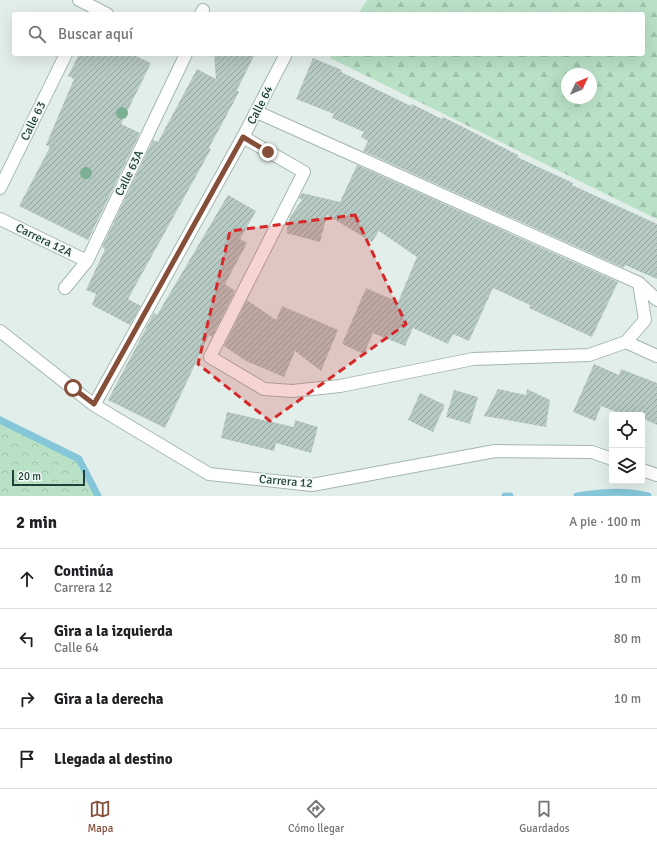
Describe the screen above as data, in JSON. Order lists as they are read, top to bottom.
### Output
{
  "streets": {
    "street": [
      "Calle 64",
      "Calle 63",
      "Calle 63A",
      "Carrera 12A",
      "Carrera 12"
    ]
  },
  "crossings": [
    ["Calle 64", "Carrera 12"],
    ["Calle 63A", "Carrera 12A"]
  ],
  "scale_bar": "20 m",
  "north": "top right",
  "page": {
    "search": "Buscar aquí",
    "scale": "20 m",
    "heading": ["2 min", "A pie · 100 m"],
    "list": [
      ["Continúa", "Carrera 12", "10 m"],
      ["Gira a la izquierda", "Calle 64", "80 m"],
      ["Gira a la derecha", "10 m"],
      "Llegada al destino"
    ],
    "nav": ["Mapa", "Cómo llegar", "Guardados"]
  }
}
